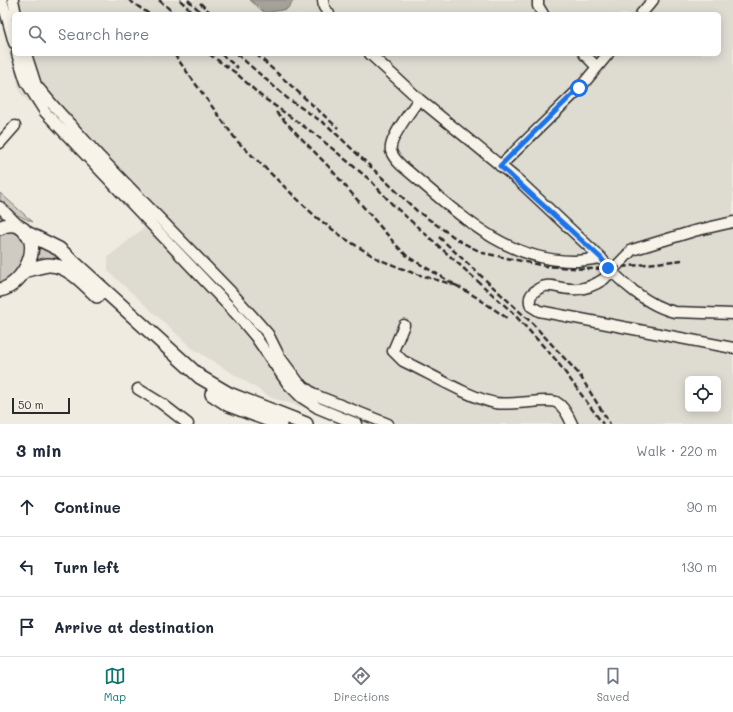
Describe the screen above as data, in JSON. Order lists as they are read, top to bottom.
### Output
{
  "scale_bar": "50 m",
  "page": {
    "search": "Search here",
    "scale": "50 m",
    "heading": ["3 min", "Walk · 220 m"],
    "list": [
      ["Continue", "90 m"],
      ["Turn left", "130 m"],
      "Arrive at destination"
    ],
    "nav": ["Map", "Directions", "Saved"]
  }
}
